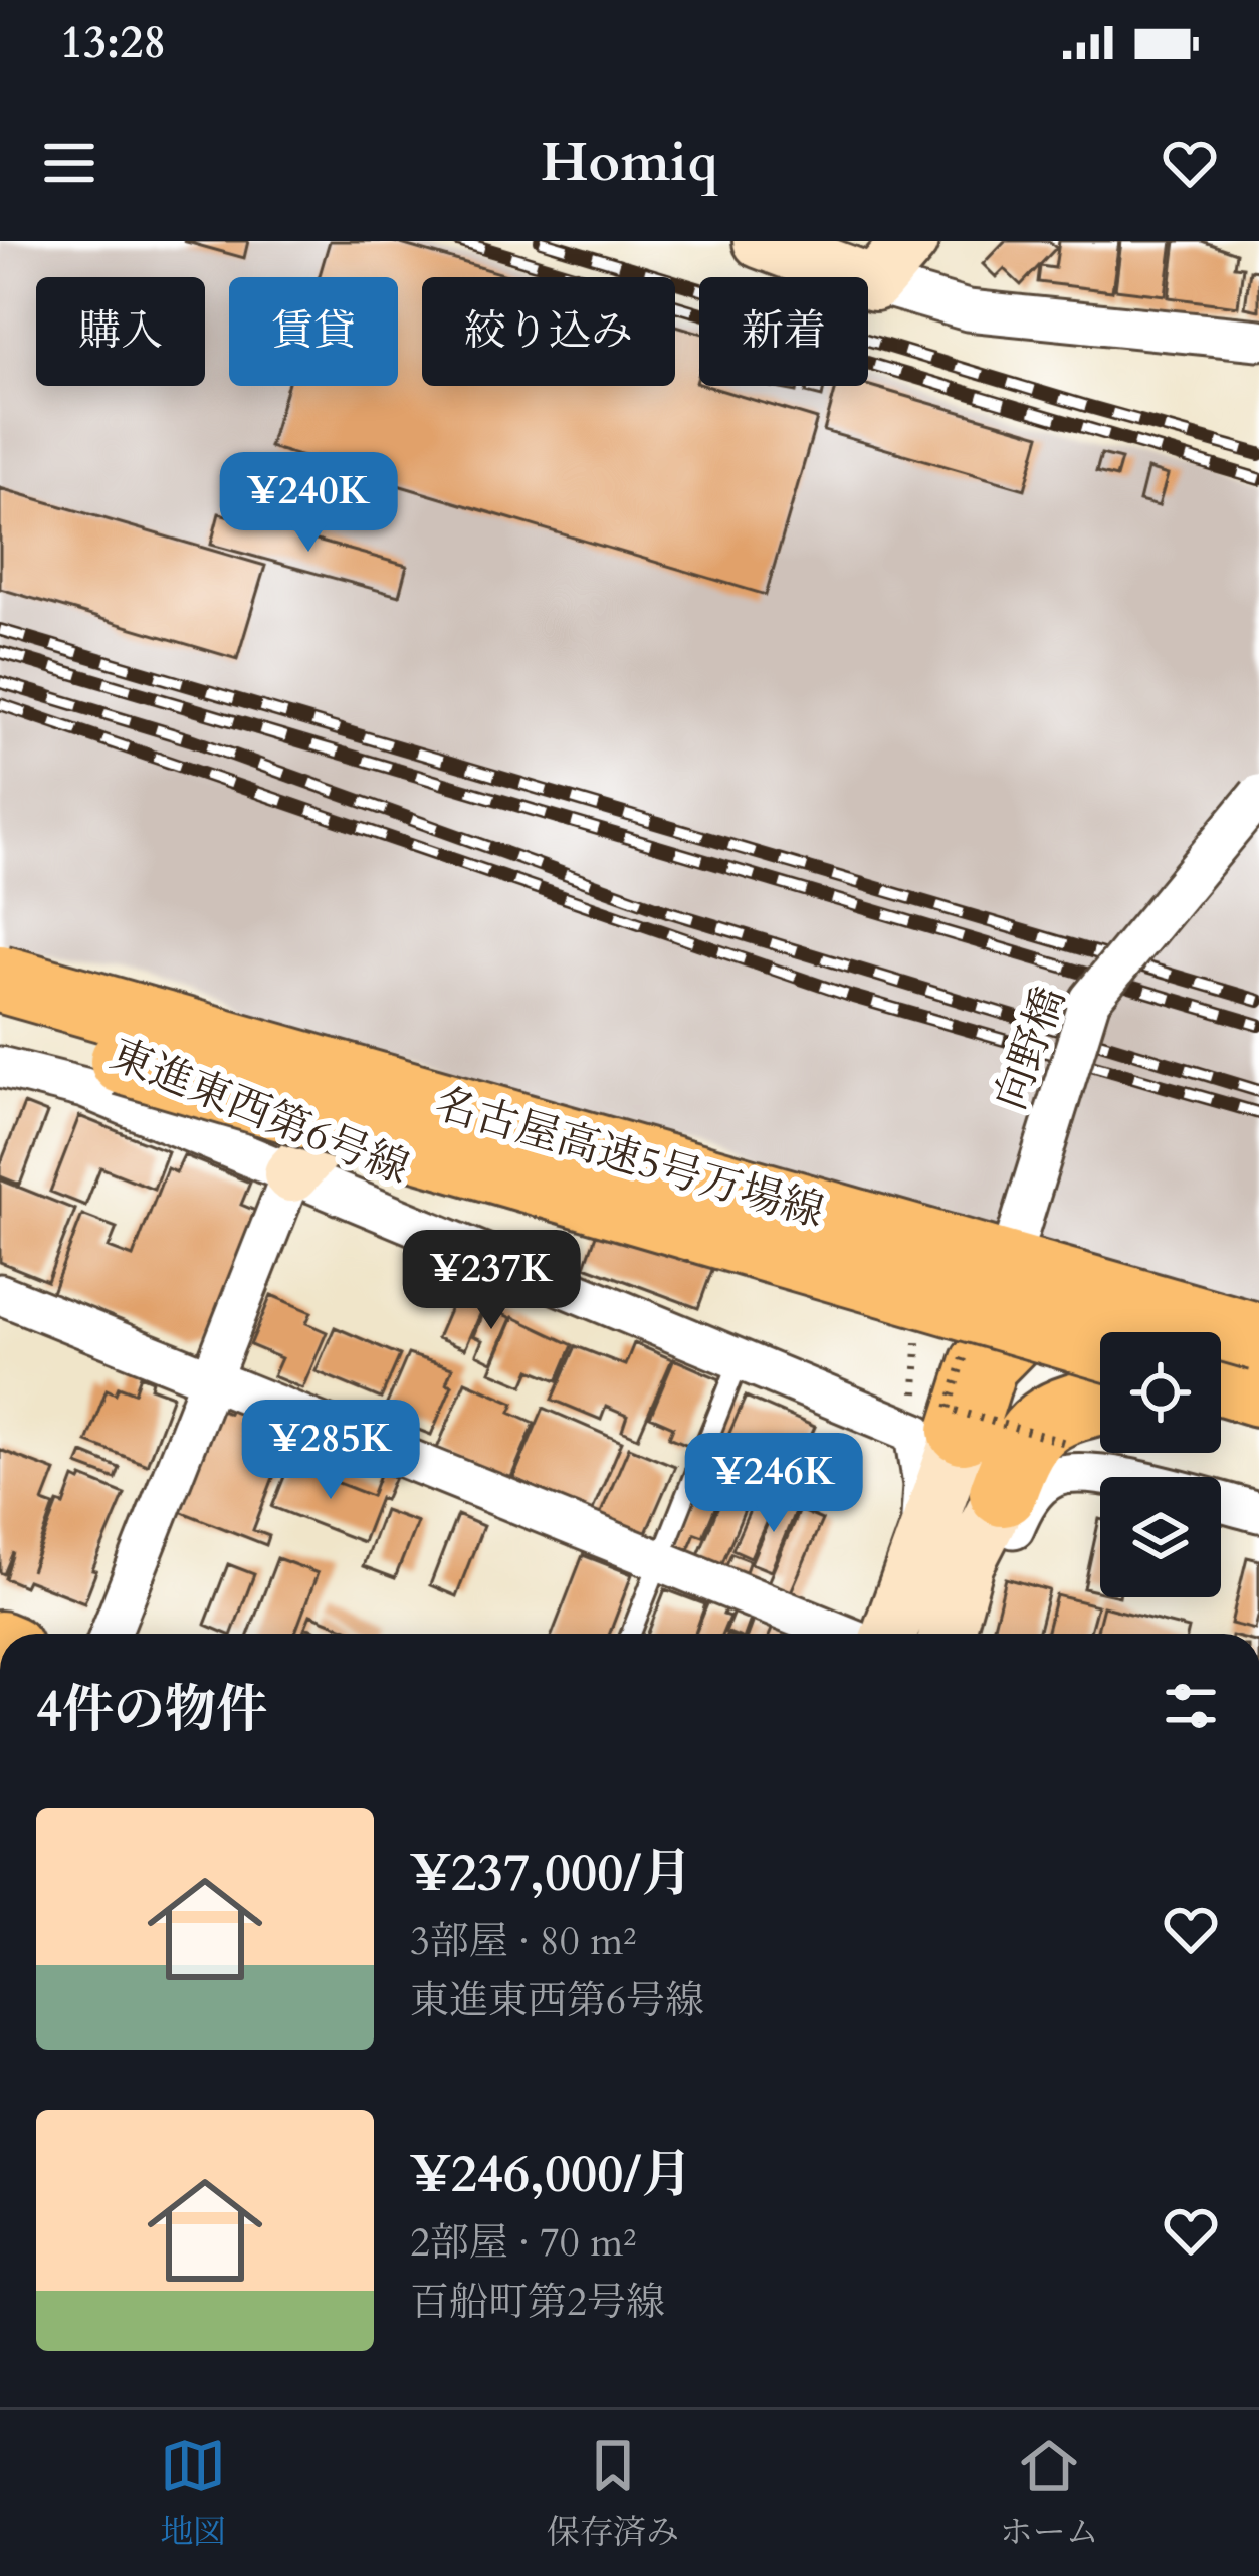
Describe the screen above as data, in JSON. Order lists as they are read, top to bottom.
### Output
{
  "streets": {
    "highway": ["名古屋高速5号万場線"],
    "street": ["向野橋", "東進東西第6号線"]
  },
  "page": {
    "status": "13:28",
    "header": "Homiq",
    "chip": [
      "購入",
      "賃貸",
      "絞り込み",
      "新着"
    ],
    "price": [
      "¥240K",
      "¥237K",
      "¥285K",
      "¥246K"
    ],
    "heading": "4件の物件",
    "list": [
      {
        "name": "¥237,000/月",
        "note": "3部屋 · 80 m² · 東進東西第6号線"
      },
      {
        "name": "¥246,000/月",
        "note": "2部屋 · 70 m² · 百船町第2号線"
      }
    ],
    "tabs": ["地図", "保存済み", "ホーム"]
  }
}
